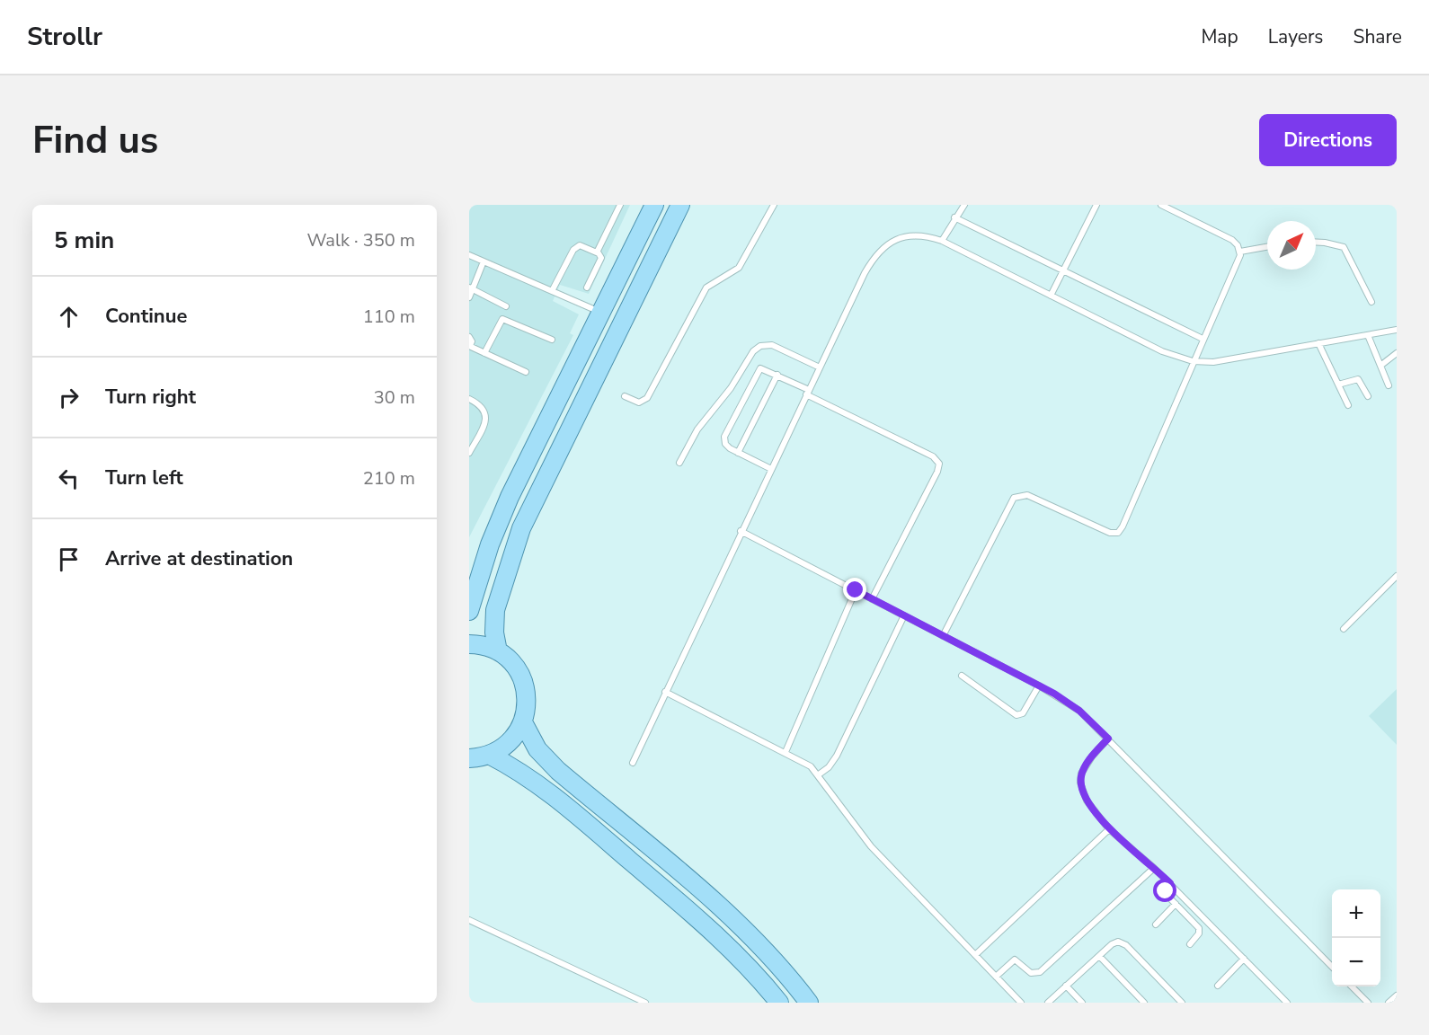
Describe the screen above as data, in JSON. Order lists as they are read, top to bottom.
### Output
{
  "north": "top right",
  "page": {
    "header": "Strollr",
    "nav": ["Map", "Layers", "Share"],
    "buttons": "Directions",
    "title": "Find us",
    "heading": ["5 min", "Walk · 350 m"],
    "list": [
      ["Continue", "110 m"],
      ["Turn right", "30 m"],
      ["Turn left", "210 m"],
      "Arrive at destination"
    ],
    "map_buttons": ["+", "−"]
  }
}
